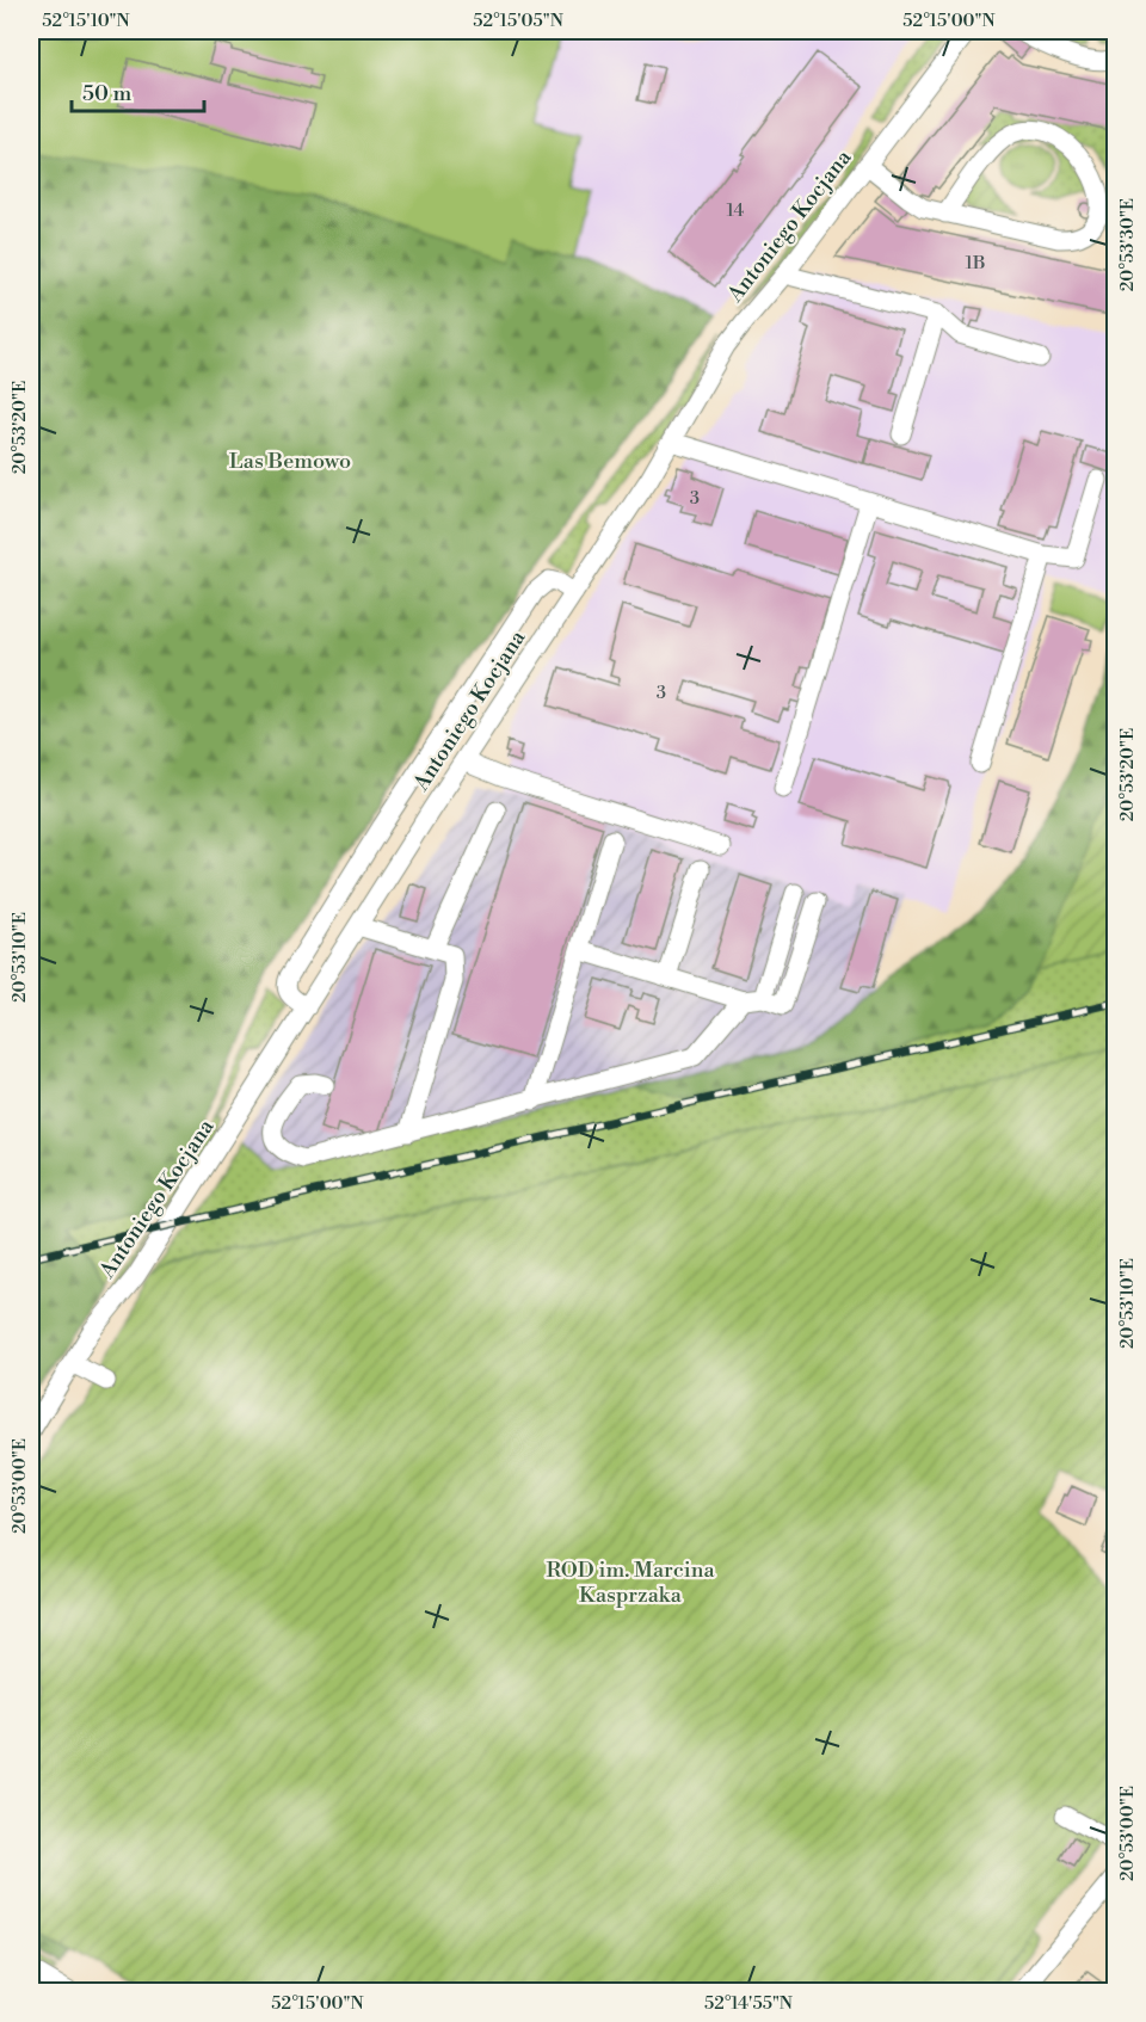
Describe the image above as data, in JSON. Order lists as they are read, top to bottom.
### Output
{
  "streets": {
    "street": ["Antoniego Kocjana"]
  },
  "parks": ["Las Bemowo", "ROD im. Marcina Kasprzaka"],
  "house_numbers": [
    "14",
    "1B",
    "3",
    "3"
  ],
  "scale_bar": "50 m",
  "coordinates": [
    "52°15'10\"N",
    "52°15'05\"N",
    "52°15'00\"N",
    "20°53'30\"E",
    "20°53'20\"E",
    "20°53'10\"E",
    "20°53'00\"E",
    "52°14'55\"N"
  ]
}
